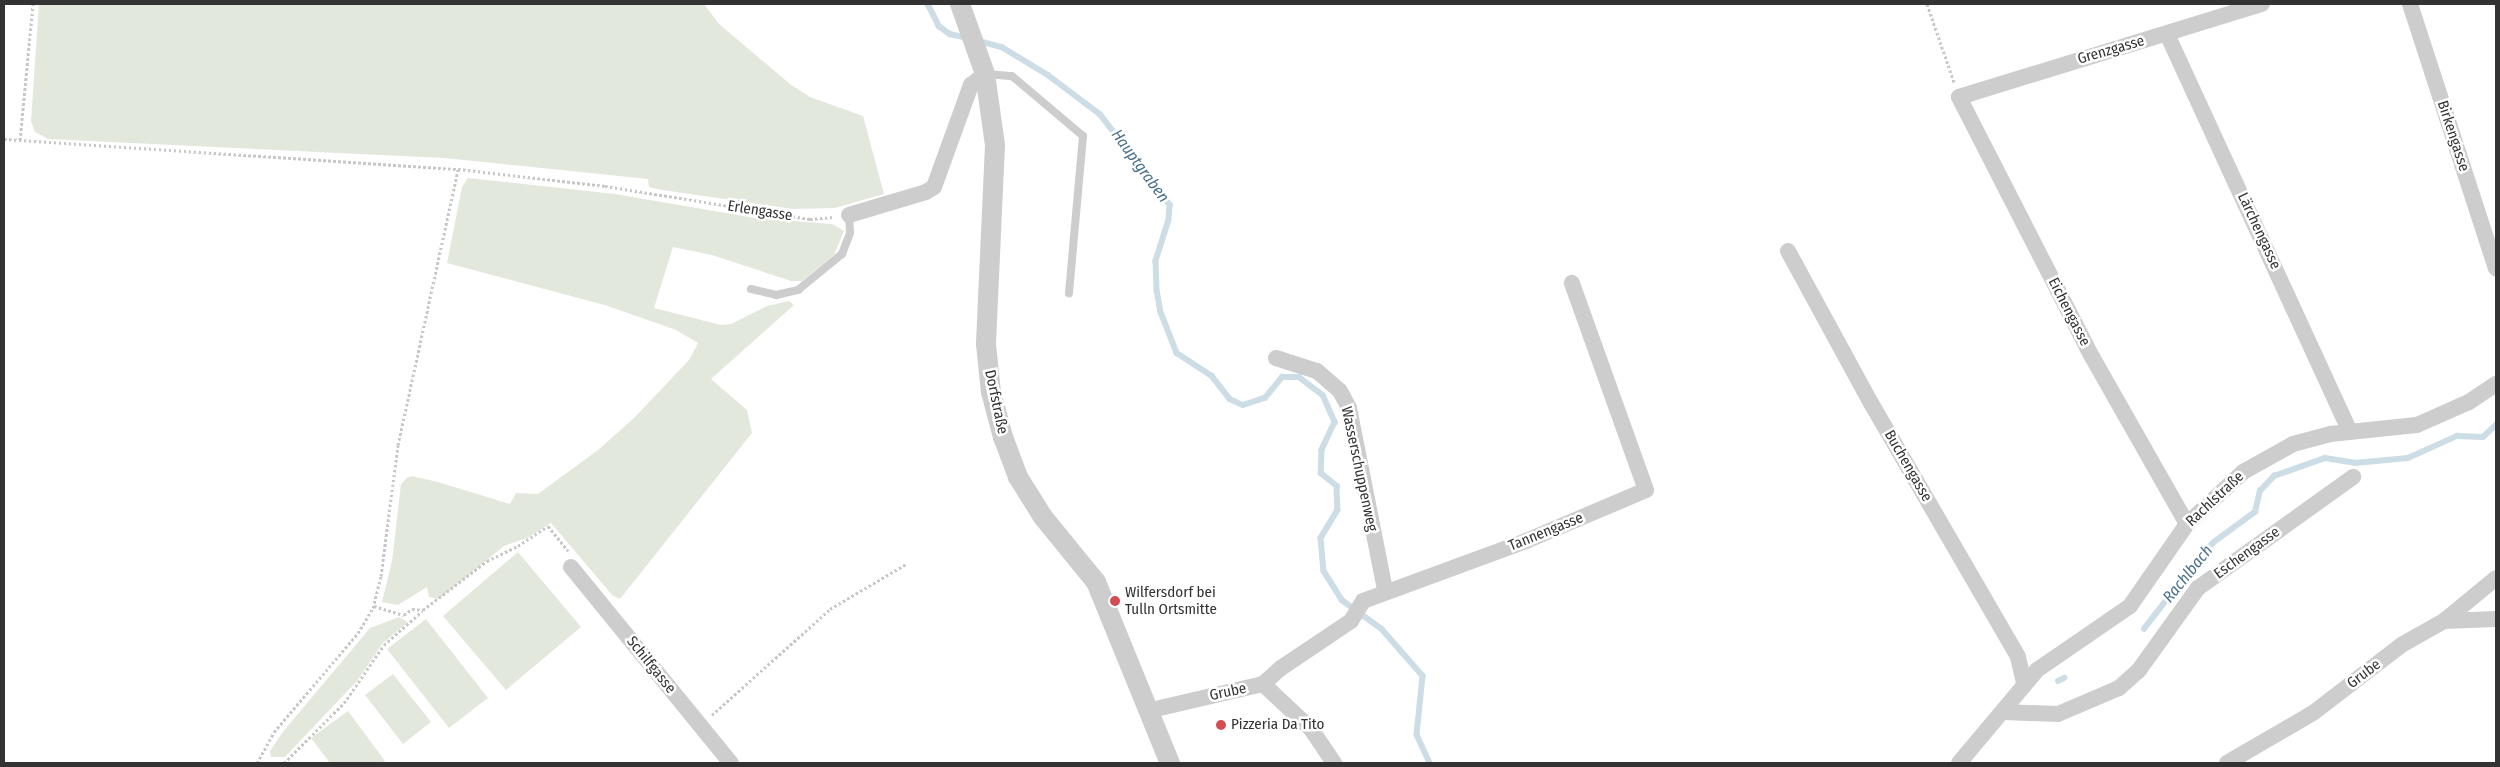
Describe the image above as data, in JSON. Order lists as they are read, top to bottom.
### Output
{
  "streets": {
    "street": [
      "Grenzgasse",
      "Birkengasse",
      "Lärchengasse",
      "Eichengasse",
      "Dorfstraße",
      "Buchengasse",
      "Wasserschuppenweg",
      "Rachlstraße",
      "Tannengasse",
      "Eschengasse",
      "Schilfgasse",
      "Grube"
    ],
    "path": ["Erlengasse"]
  },
  "crossings": [
    ["Grenzgasse", "Lärchengasse"],
    ["Grenzgasse", "Eichengasse"],
    ["Lärchengasse", "Rachlstraße"],
    ["Eichengasse", "Rachlstraße"],
    ["Dorfstraße", "Grube"],
    ["Buchengasse", "Rachlstraße"],
    ["Wasserschuppenweg", "Tannengasse"],
    ["Rachlstraße", "Eschengasse"],
    ["Tannengasse", "Grube"]
  ],
  "water": ["Hauptgraben", "Rachlbach"],
  "places": ["Wilfersdorf bei Tulln Ortsmitte", "Pizzeria Da Tito"]
}
